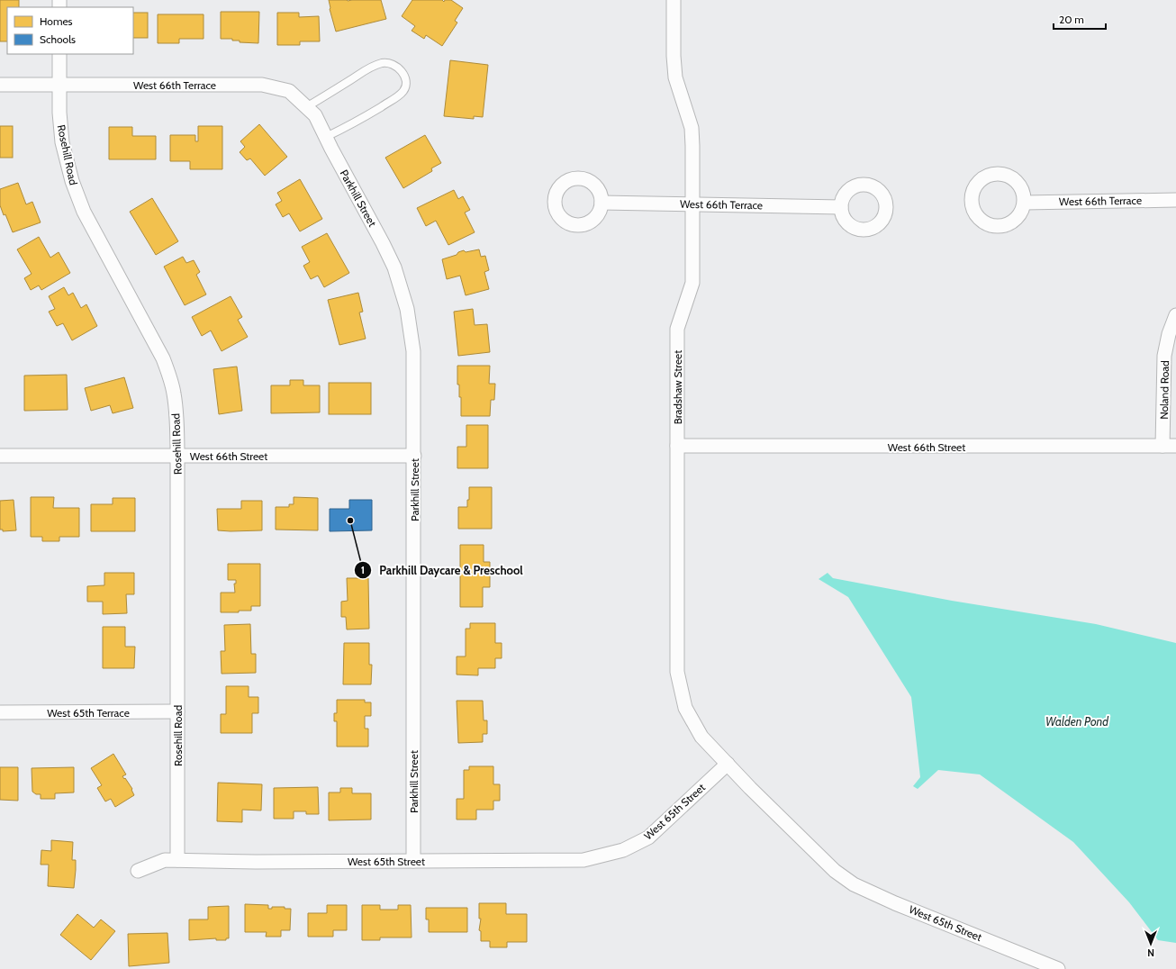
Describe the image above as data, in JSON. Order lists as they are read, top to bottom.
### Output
{
  "streets": {
    "street": [
      "West 66th Terrace",
      "Rosehill Road",
      "Parkhill Street",
      "Bradshaw Street",
      "Noland Road",
      "West 66th Street",
      "West 65th Terrace",
      "West 65th Street"
    ]
  },
  "crossings": [
    ["West 66th Terrace", "Rosehill Road"],
    ["West 66th Terrace", "Parkhill Street"],
    ["West 66th Terrace", "Bradshaw Street"],
    ["Rosehill Road", "West 66th Street"],
    ["Rosehill Road", "West 65th Terrace"],
    ["Rosehill Road", "West 65th Street"],
    ["Parkhill Street", "West 66th Street"],
    ["Parkhill Street", "West 65th Street"],
    ["Bradshaw Street", "West 66th Street"],
    ["Bradshaw Street", "West 65th Street"],
    ["Noland Road", "West 66th Street"]
  ],
  "water": ["Walden Pond"],
  "places": ["Parkhill Daycare & Preschool"],
  "legend": ["Homes", "Schools"],
  "scale_bar": "20 m",
  "north": "bottom"
}
